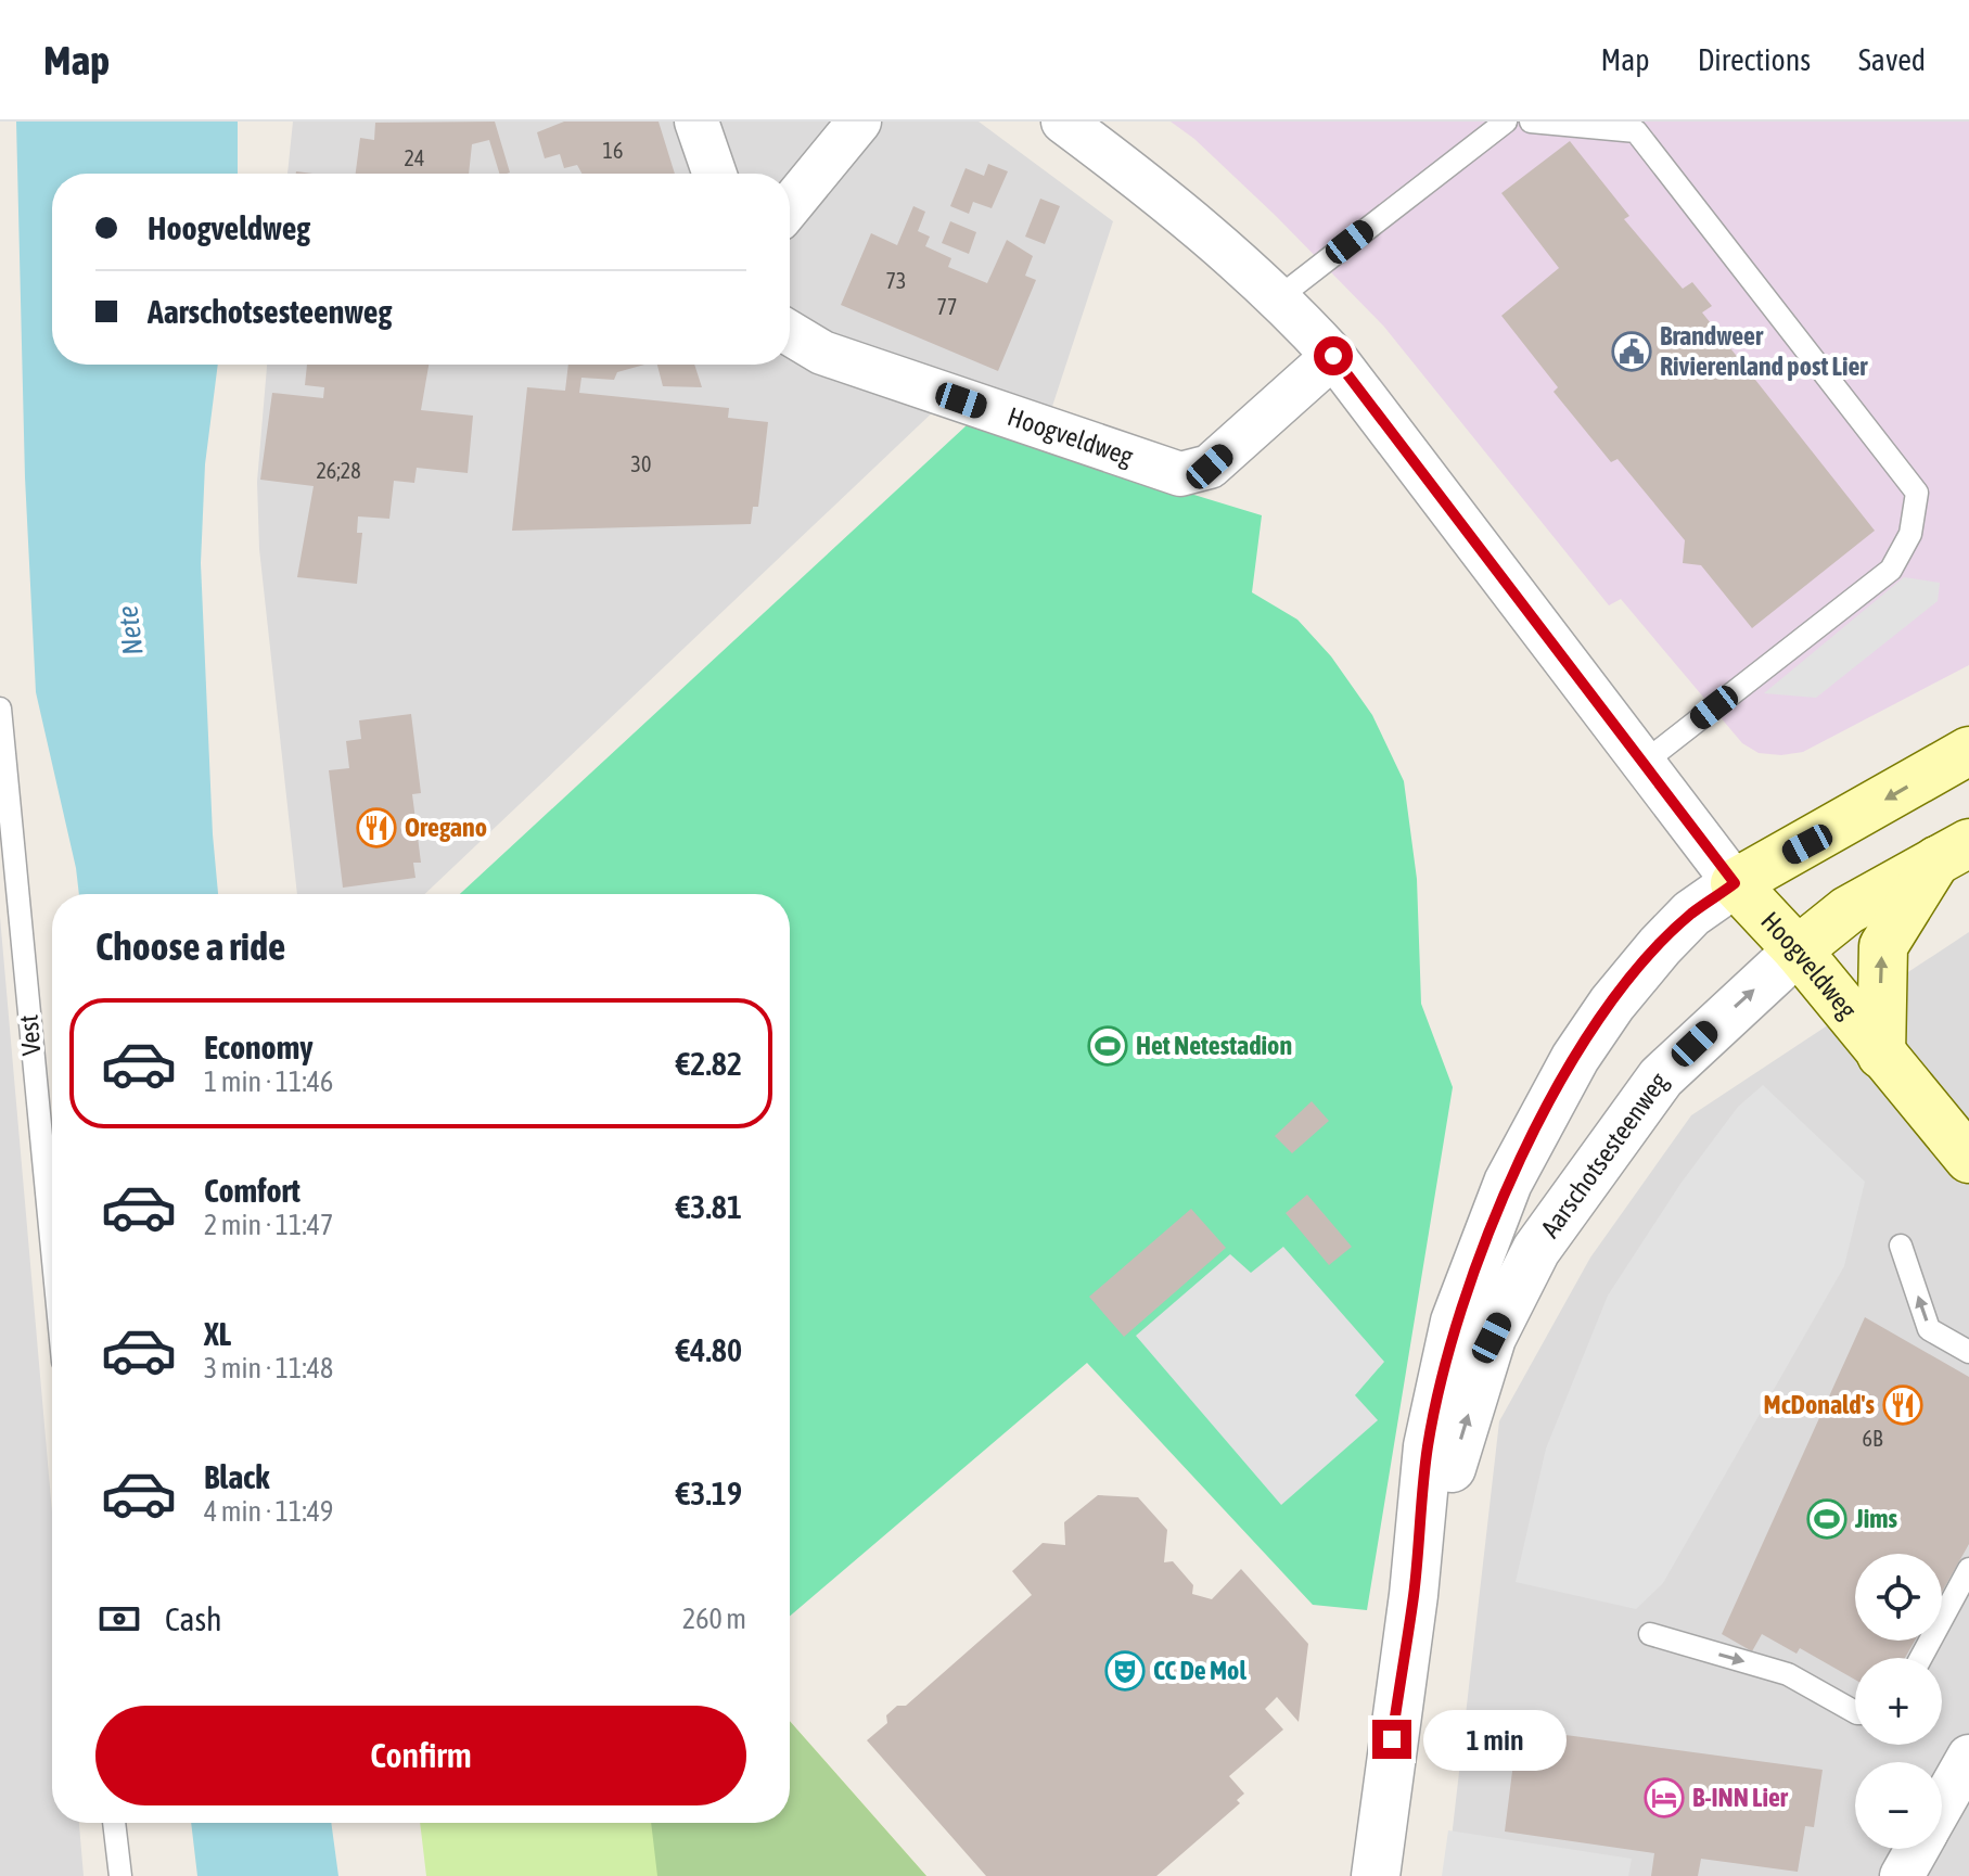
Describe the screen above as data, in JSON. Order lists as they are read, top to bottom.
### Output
{
  "streets": {
    "main road": ["Hoogveldweg", "Aarschotsesteenweg"],
    "lane": ["Vest"]
  },
  "crossings": [
    ["Hoogveldweg", "Aarschotsesteenweg"]
  ],
  "water": ["Nete"],
  "places": {
    "public building": ["Brandweer Rivierenland post Lier"],
    "restaurant": ["Oregano", "McDonald's"],
    "sports": ["Het Netestadion", "Jims"],
    "theatre": ["CC De Mol"],
    "hotel": ["B-INN Lier"]
  },
  "house_numbers": [
    "16",
    "24",
    "73",
    "77",
    "30",
    "26;28",
    "6B"
  ],
  "page": {
    "header": "Map",
    "nav": ["Map", "Directions", "Saved"],
    "banner": ["Hoogveldweg", "Aarschotsesteenweg"],
    "heading": "Choose a ride",
    "list": [
      {
        "name": "Economy",
        "note": "1 min · 11:46",
        "value": "€2.82"
      },
      {
        "name": "Comfort",
        "note": "2 min · 11:47",
        "value": "€3.81"
      },
      {
        "name": "XL",
        "note": "3 min · 11:48",
        "value": "€4.80"
      },
      {
        "name": "Black",
        "note": "4 min · 11:49",
        "value": "€3.19"
      }
    ],
    "map_buttons": ["+", "−"],
    "pay": ["Cash", "260 m"],
    "buttons": "Confirm",
    "bubble": "1 min"
  }
}
